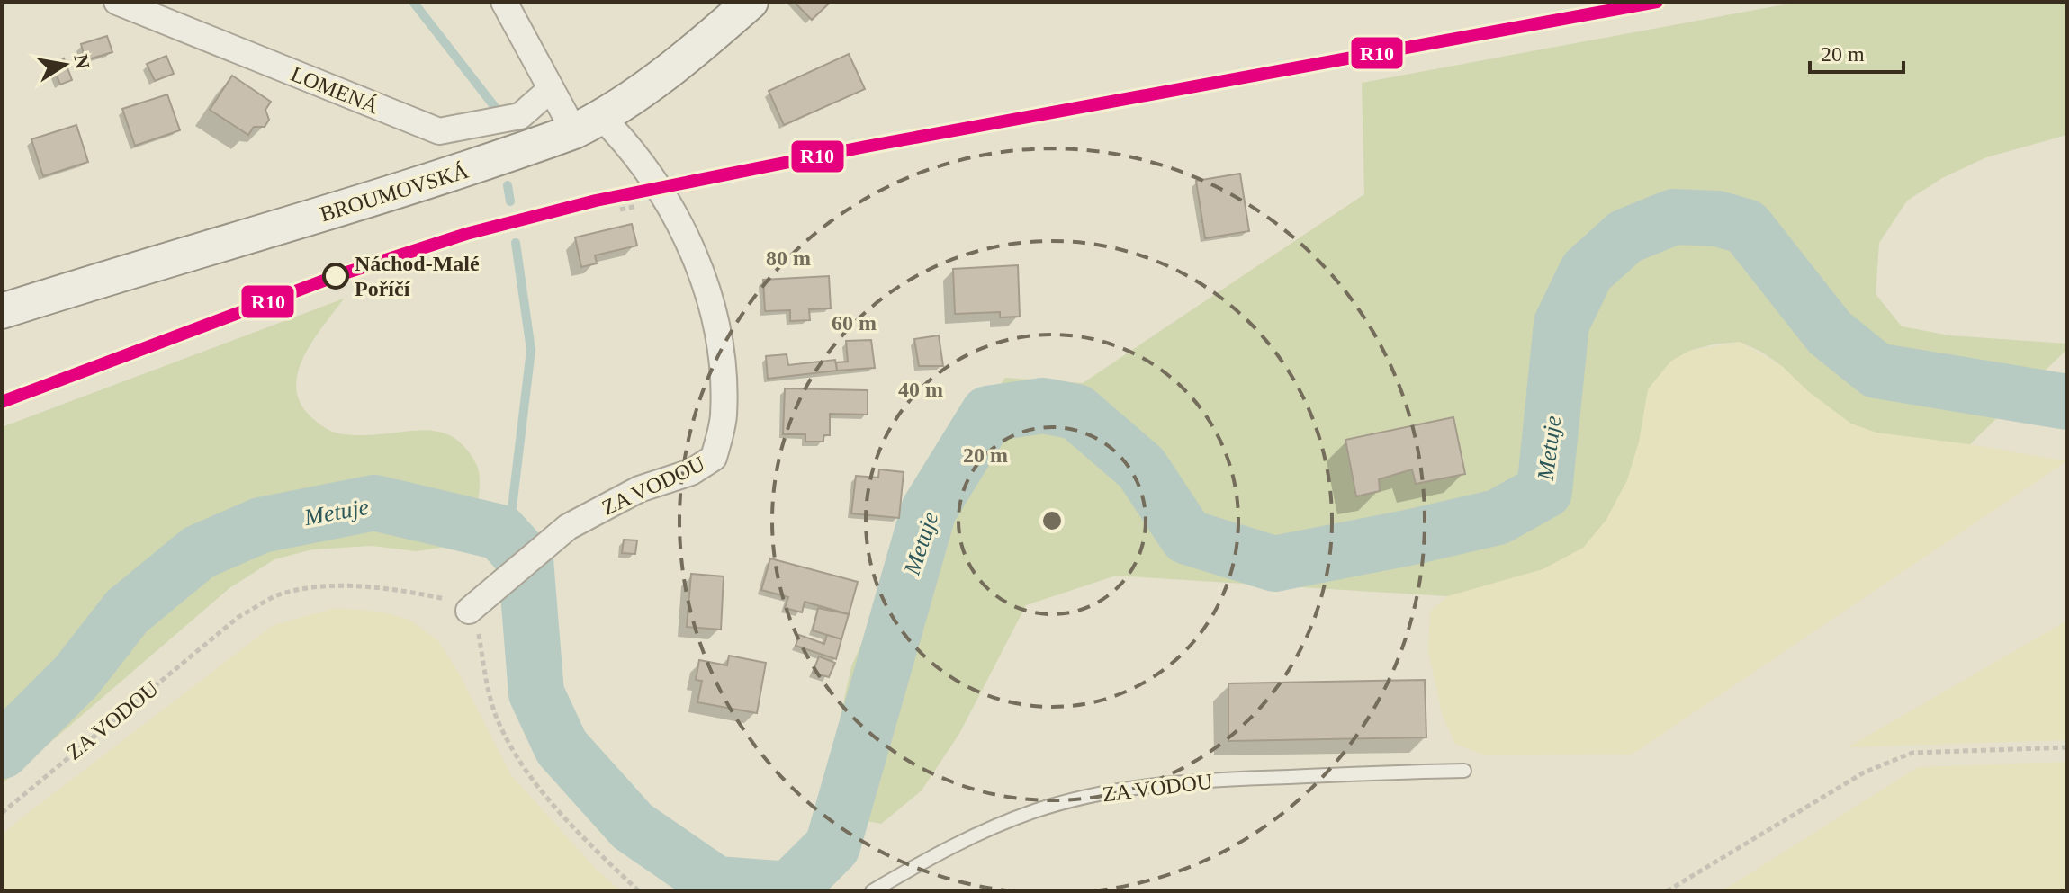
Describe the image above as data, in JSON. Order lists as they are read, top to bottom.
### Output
{
  "streets": {
    "main road": ["BROUMOVSKÁ"],
    "street": ["LOMENÁ", "ZA VODOU"]
  },
  "crossings": [
    ["BROUMOVSKÁ", "ZA VODOU"]
  ],
  "water": ["Metuje"],
  "places": ["Náchod-Malé Poříčí"],
  "lines": ["transit line R10"],
  "scale_bar": "20 m",
  "north": "right",
  "rings": [
    "80 m",
    "60 m",
    "40 m",
    "20 m"
  ]
}
